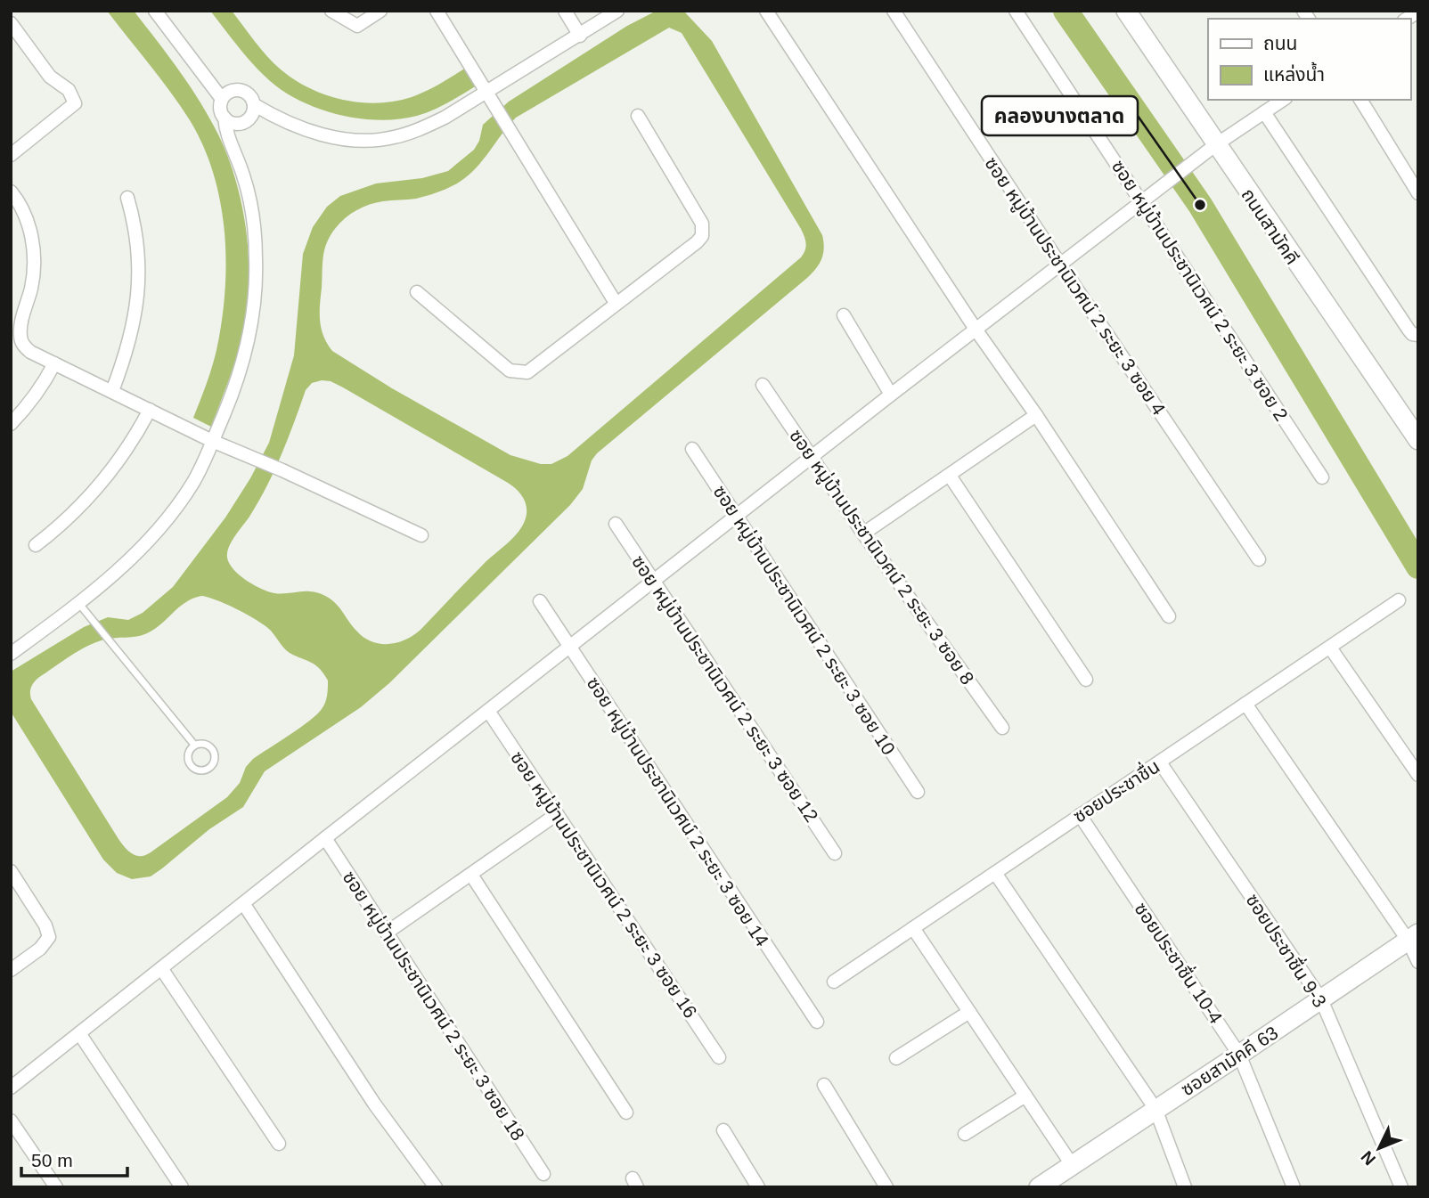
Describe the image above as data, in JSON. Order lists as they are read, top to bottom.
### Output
{
  "streets": {
    "main road": ["ถนนสามัคคี", "ซอยสามัคคี 63"],
    "street": [
      "ซอย หมู่บ้านประชานิเวศน์ 2 ระยะ 3 ซอย 4",
      "ซอย หมู่บ้านประชานิเวศน์ 2 ระยะ 3 ซอย 2",
      "ซอย หมู่บ้านประชานิเวศน์ 2 ระยะ 3 ซอย 8",
      "ซอย หมู่บ้านประชานิเวศน์ 2 ระยะ 3 ซอย 10",
      "ซอย หมู่บ้านประชานิเวศน์ 2 ระยะ 3 ซอย 12",
      "ซอยประชาชื่น",
      "ซอย หมู่บ้านประชานิเวศน์ 2 ระยะ 3 ซอย 14",
      "ซอย หมู่บ้านประชานิเวศน์ 2 ระยะ 3 ซอย 16",
      "ซอยประชาชื่น 9-3",
      "ซอยประชาชื่น 10-4",
      "ซอย หมู่บ้านประชานิเวศน์ 2 ระยะ 3 ซอย 18"
    ]
  },
  "crossings": [
    ["ซอยประชาชื่น", "ซอยประชาชื่น 9-3"],
    ["ซอยประชาชื่น", "ซอยประชาชื่น 10-4"],
    ["ซอยประชาชื่น 9-3", "ซอยสามัคคี 63"],
    ["ซอยประชาชื่น 10-4", "ซอยสามัคคี 63"]
  ],
  "places": ["คลองบางตลาด"],
  "legend": ["ถนน", "แหล่งน้ำ"],
  "scale_bar": "50 m",
  "north": "bottom left"
}
